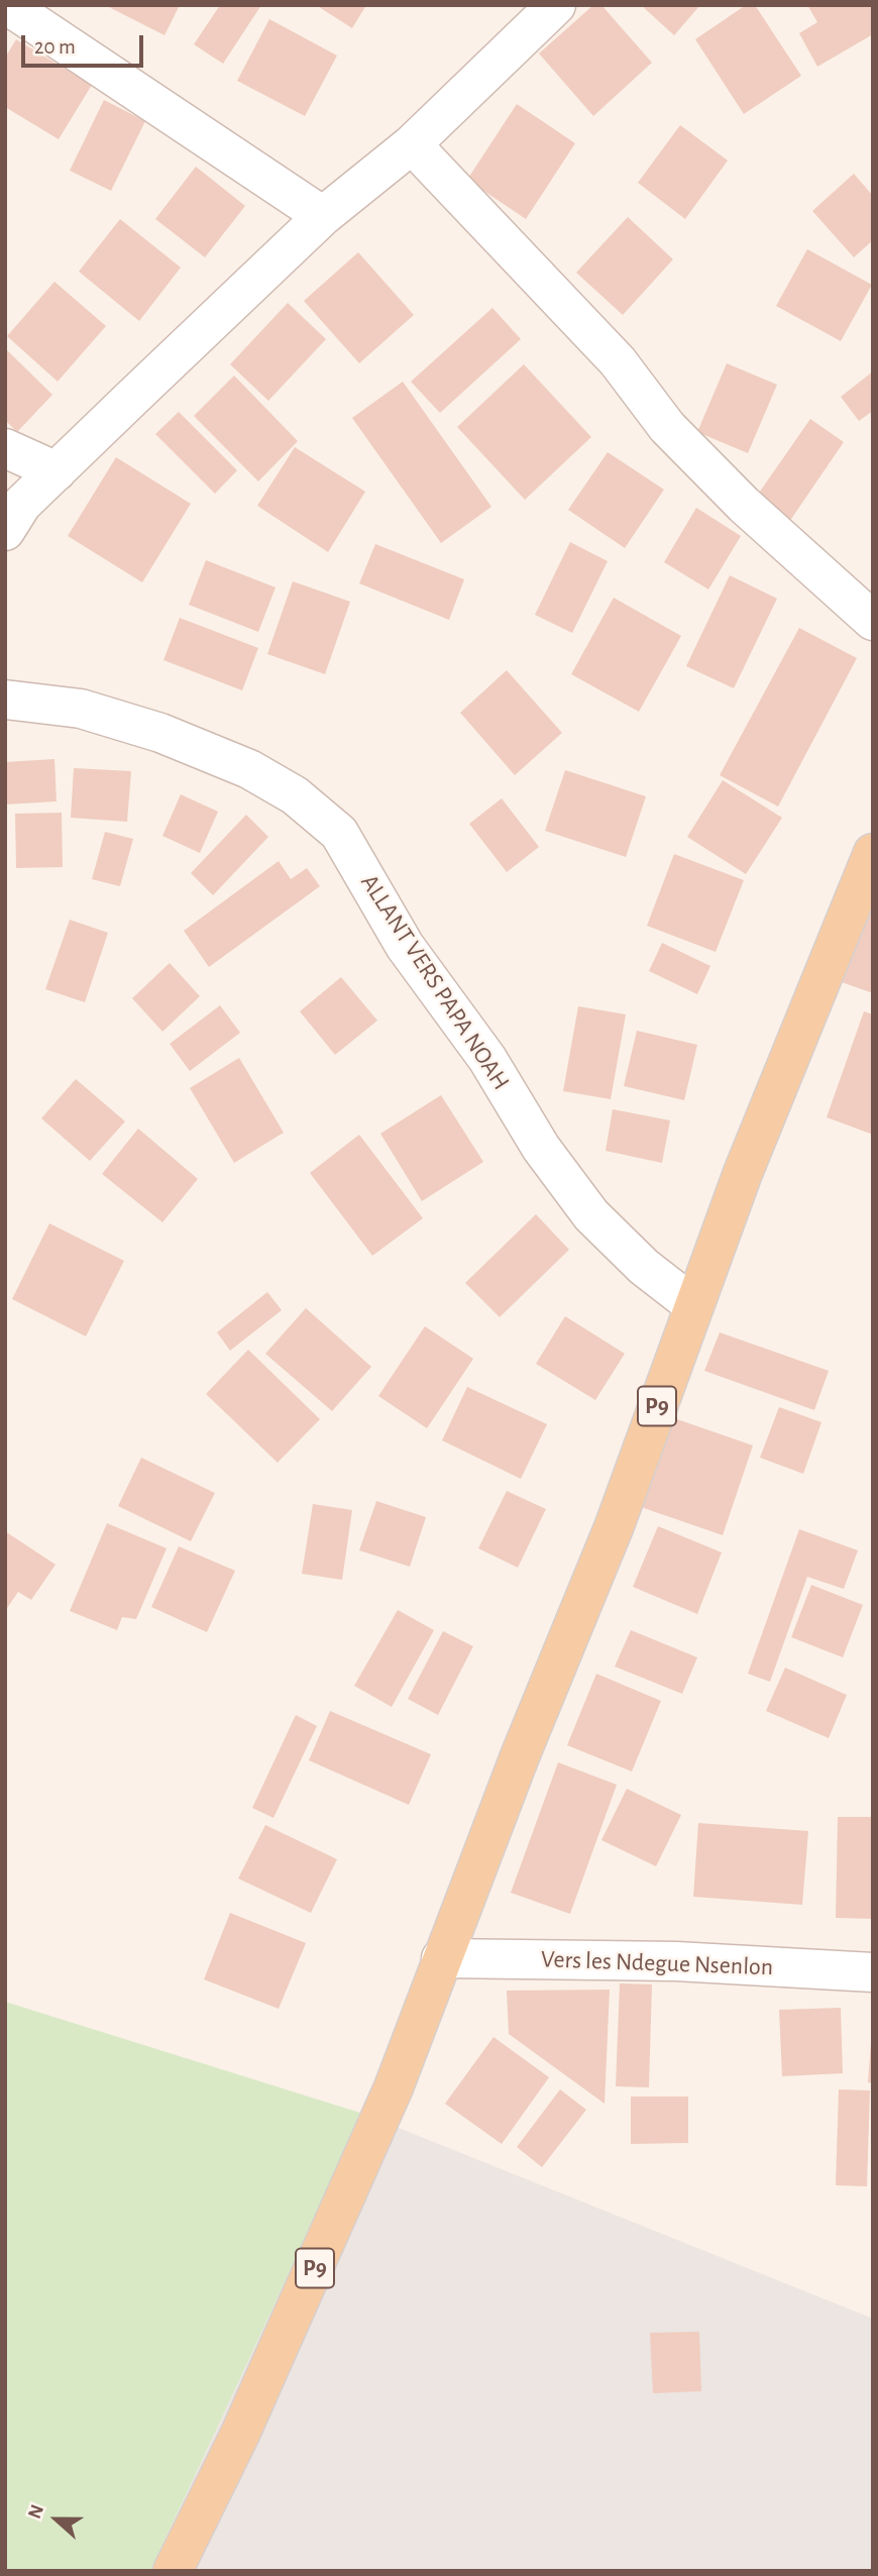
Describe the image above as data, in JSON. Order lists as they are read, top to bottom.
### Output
{
  "streets": {
    "main road": ["P9"],
    "street": ["ALLANT VERS PAPA NOAH", "Vers les Ndegue Nsenlon"]
  },
  "crossings": [
    ["ALLANT VERS PAPA NOAH", "P9"],
    ["P9", "Vers les Ndegue Nsenlon"]
  ],
  "scale_bar": "20 m",
  "north": "left"
}
